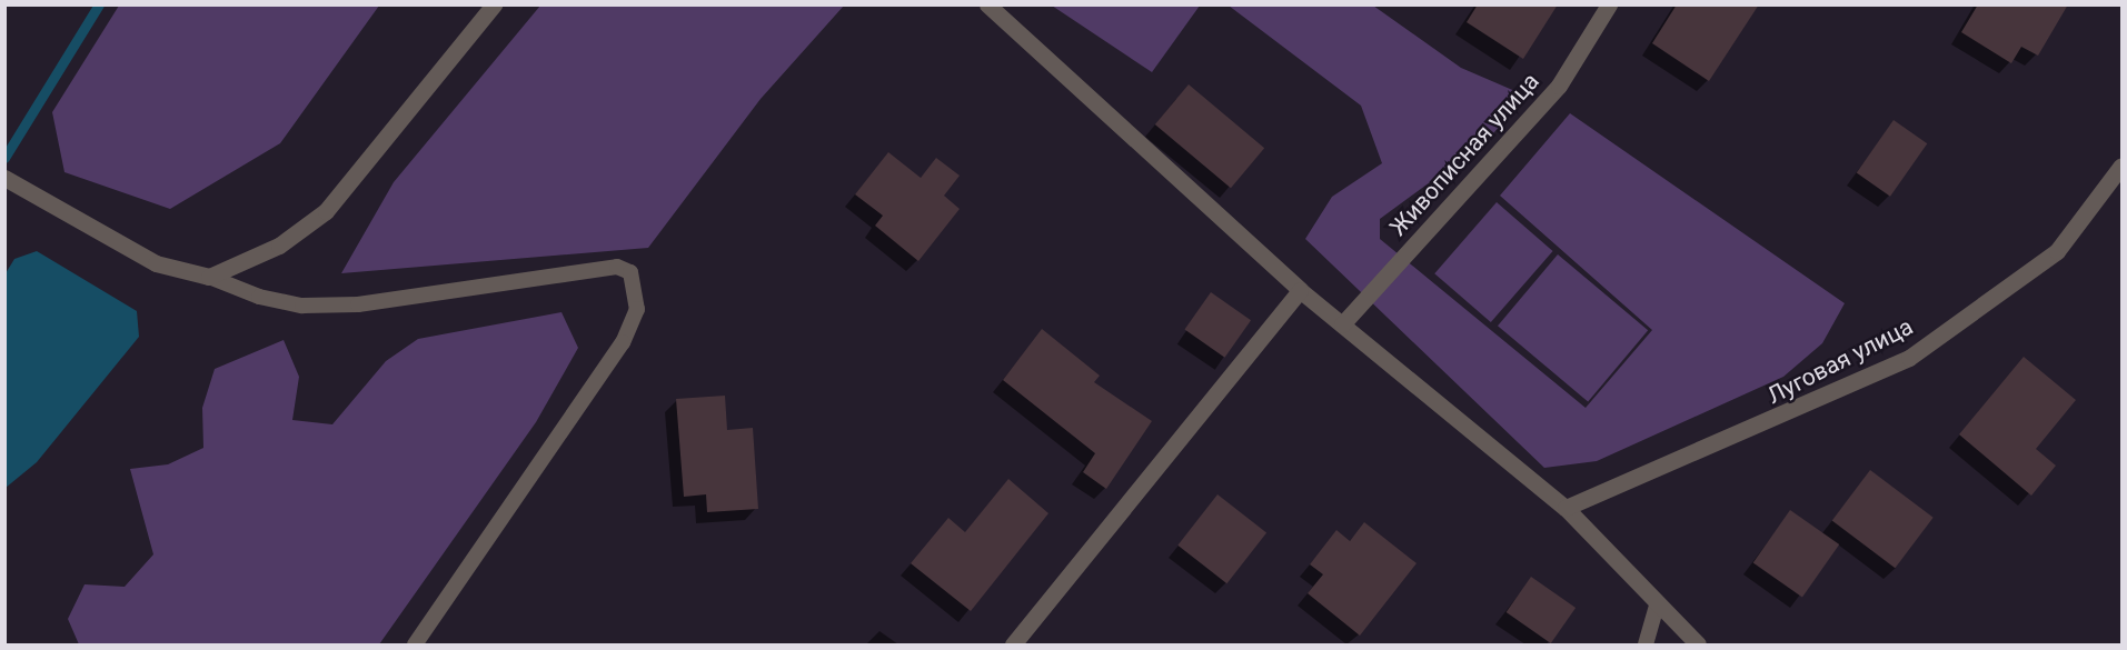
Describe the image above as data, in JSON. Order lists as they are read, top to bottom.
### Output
{
  "streets": {
    "street": ["Живописная улица", "Луговая улица"]
  }
}
